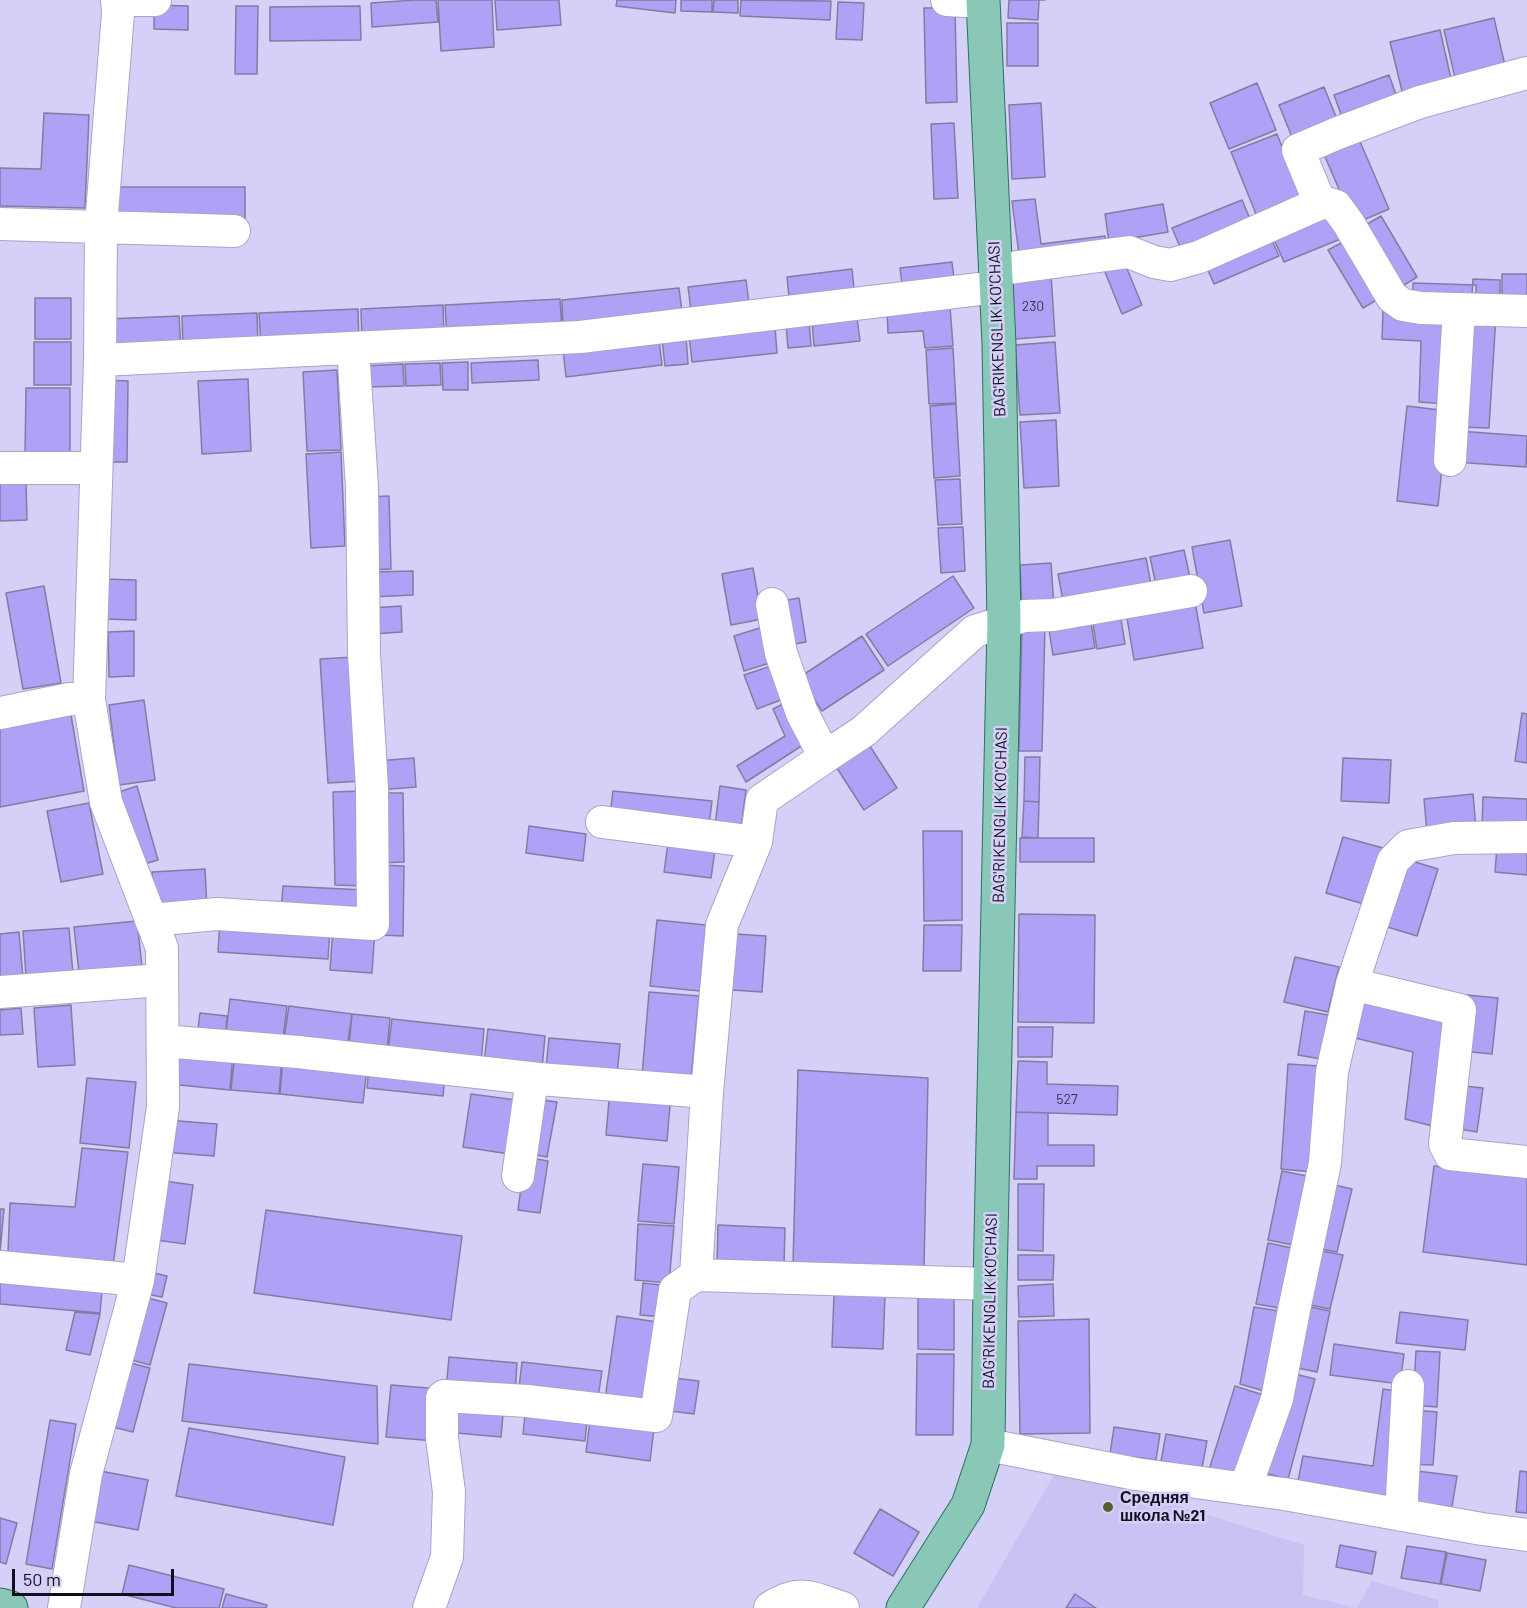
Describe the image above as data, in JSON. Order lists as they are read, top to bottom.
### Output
{
  "streets": {
    "main road": ["BAG'RIKENGLIK KO'CHASI"]
  },
  "places": ["Средняя школа №21"],
  "house_numbers": ["230", "527"],
  "scale_bar": "50 m"
}
